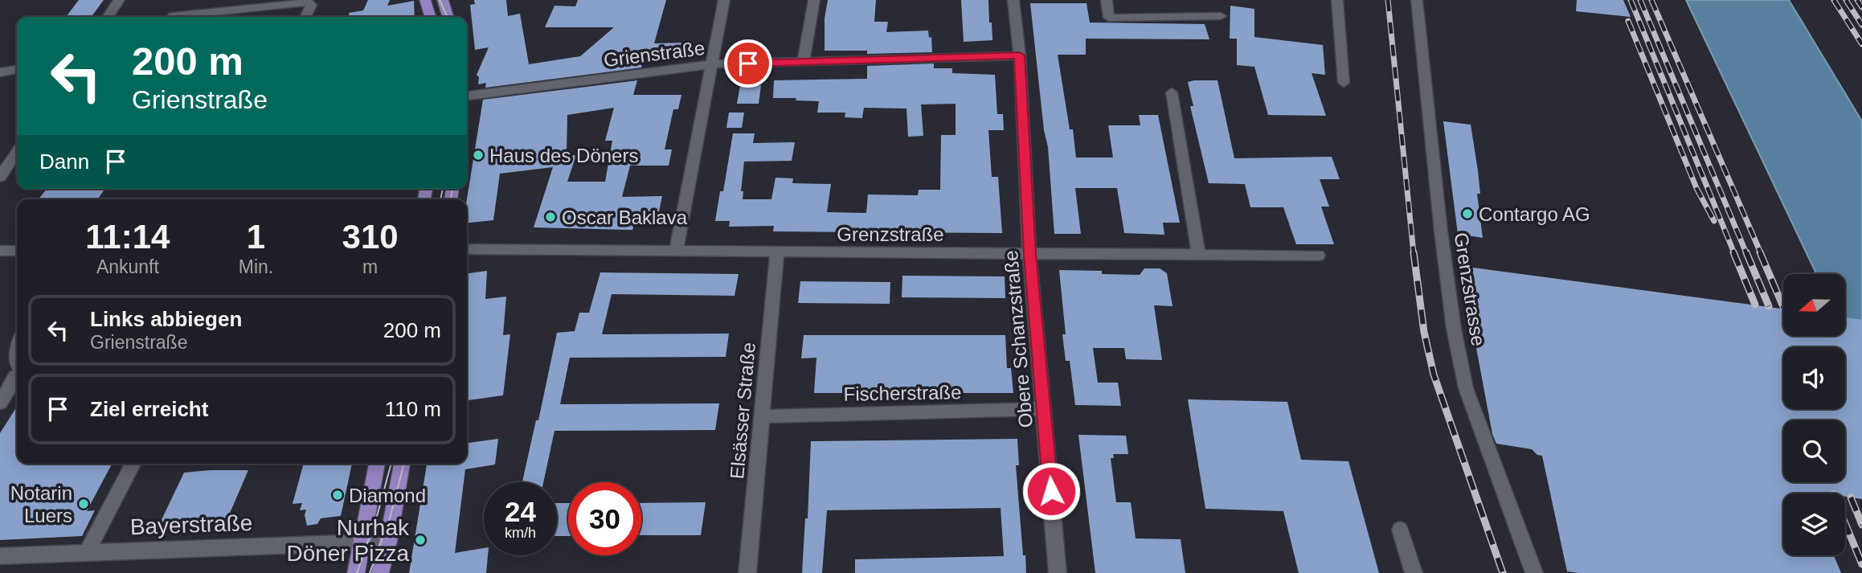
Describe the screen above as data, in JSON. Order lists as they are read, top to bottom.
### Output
{
  "streets": {
    "street": [
      "Grienstraße",
      "Grenzstraße",
      "Grenzstrasse",
      "Obere Schanzstraße",
      "Fischerstraße",
      "Elsässer Straße",
      "Bayerstraße"
    ]
  },
  "crossings": [
    ["Grienstraße", "Obere Schanzstraße"],
    ["Grenzstraße", "Obere Schanzstraße"],
    ["Grenzstraße", "Elsässer Straße"],
    ["Obere Schanzstraße", "Fischerstraße"],
    ["Fischerstraße", "Elsässer Straße"]
  ],
  "places": [
    "Haus des Döners",
    "Contargo AG",
    "Oscar Baklava",
    "Diamond",
    "Notarin Luers",
    "Nurhak Döner Pizza"
  ],
  "north": "left",
  "page": {
    "turn": ["200 m", "Grienstraße"],
    "then": "Dann",
    "eta": [
      "11:14",
      "Ankunft",
      "1",
      "Min.",
      "310",
      "m"
    ],
    "list": [
      {
        "name": "Links abbiegen",
        "note": "Grienstraße",
        "value": "200 m"
      },
      {
        "name": "Ziel erreicht",
        "value": "110 m"
      }
    ],
    "speed": "24 km/h",
    "limit": "30"
  }
}
